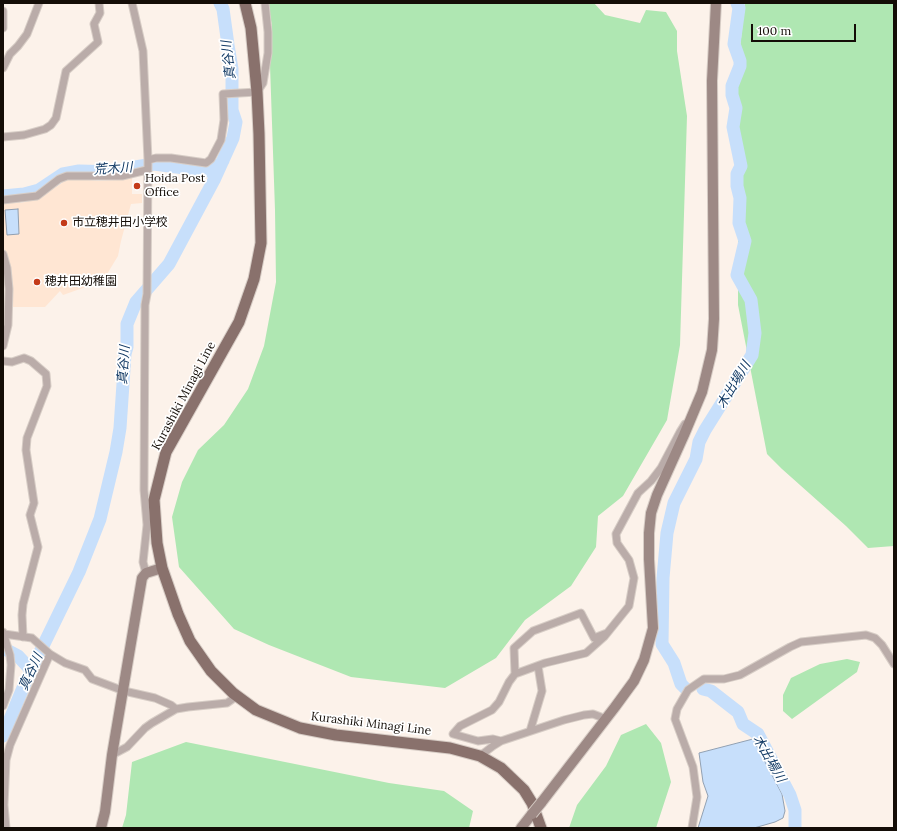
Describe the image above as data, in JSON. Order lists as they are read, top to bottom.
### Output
{
  "streets": {
    "main road": ["Kurashiki Minagi Line"]
  },
  "water": ["真谷川", "荒木川", "木出場川"],
  "places": ["Hoida Post Office", "市立穂井田小学校", "穂井田幼稚園"],
  "scale_bar": "100 m"
}
